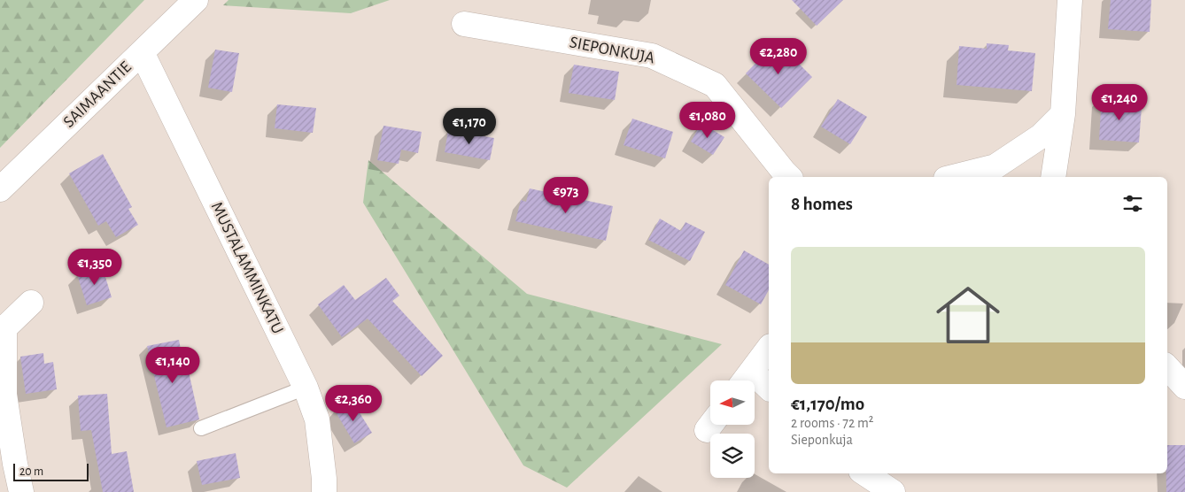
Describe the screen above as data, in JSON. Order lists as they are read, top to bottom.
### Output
{
  "streets": {
    "street": ["SIEPONKUJA", "SAIMAANTIE", "MUSTALAMMINKATU"]
  },
  "crossings": [
    ["SAIMAANTIE", "MUSTALAMMINKATU"]
  ],
  "scale_bar": "20 m",
  "north": "left",
  "page": {
    "price": [
      "€2,280",
      "€1,240",
      "€1,080",
      "€1,170",
      "€973",
      "€1,350",
      "€1,140",
      "€2,360"
    ],
    "heading": "8 homes",
    "list": [
      {
        "name": "€1,170/mo",
        "note": "2 rooms · 72 m² · Sieponkuja"
      }
    ],
    "scale": "20 m"
  }
}
